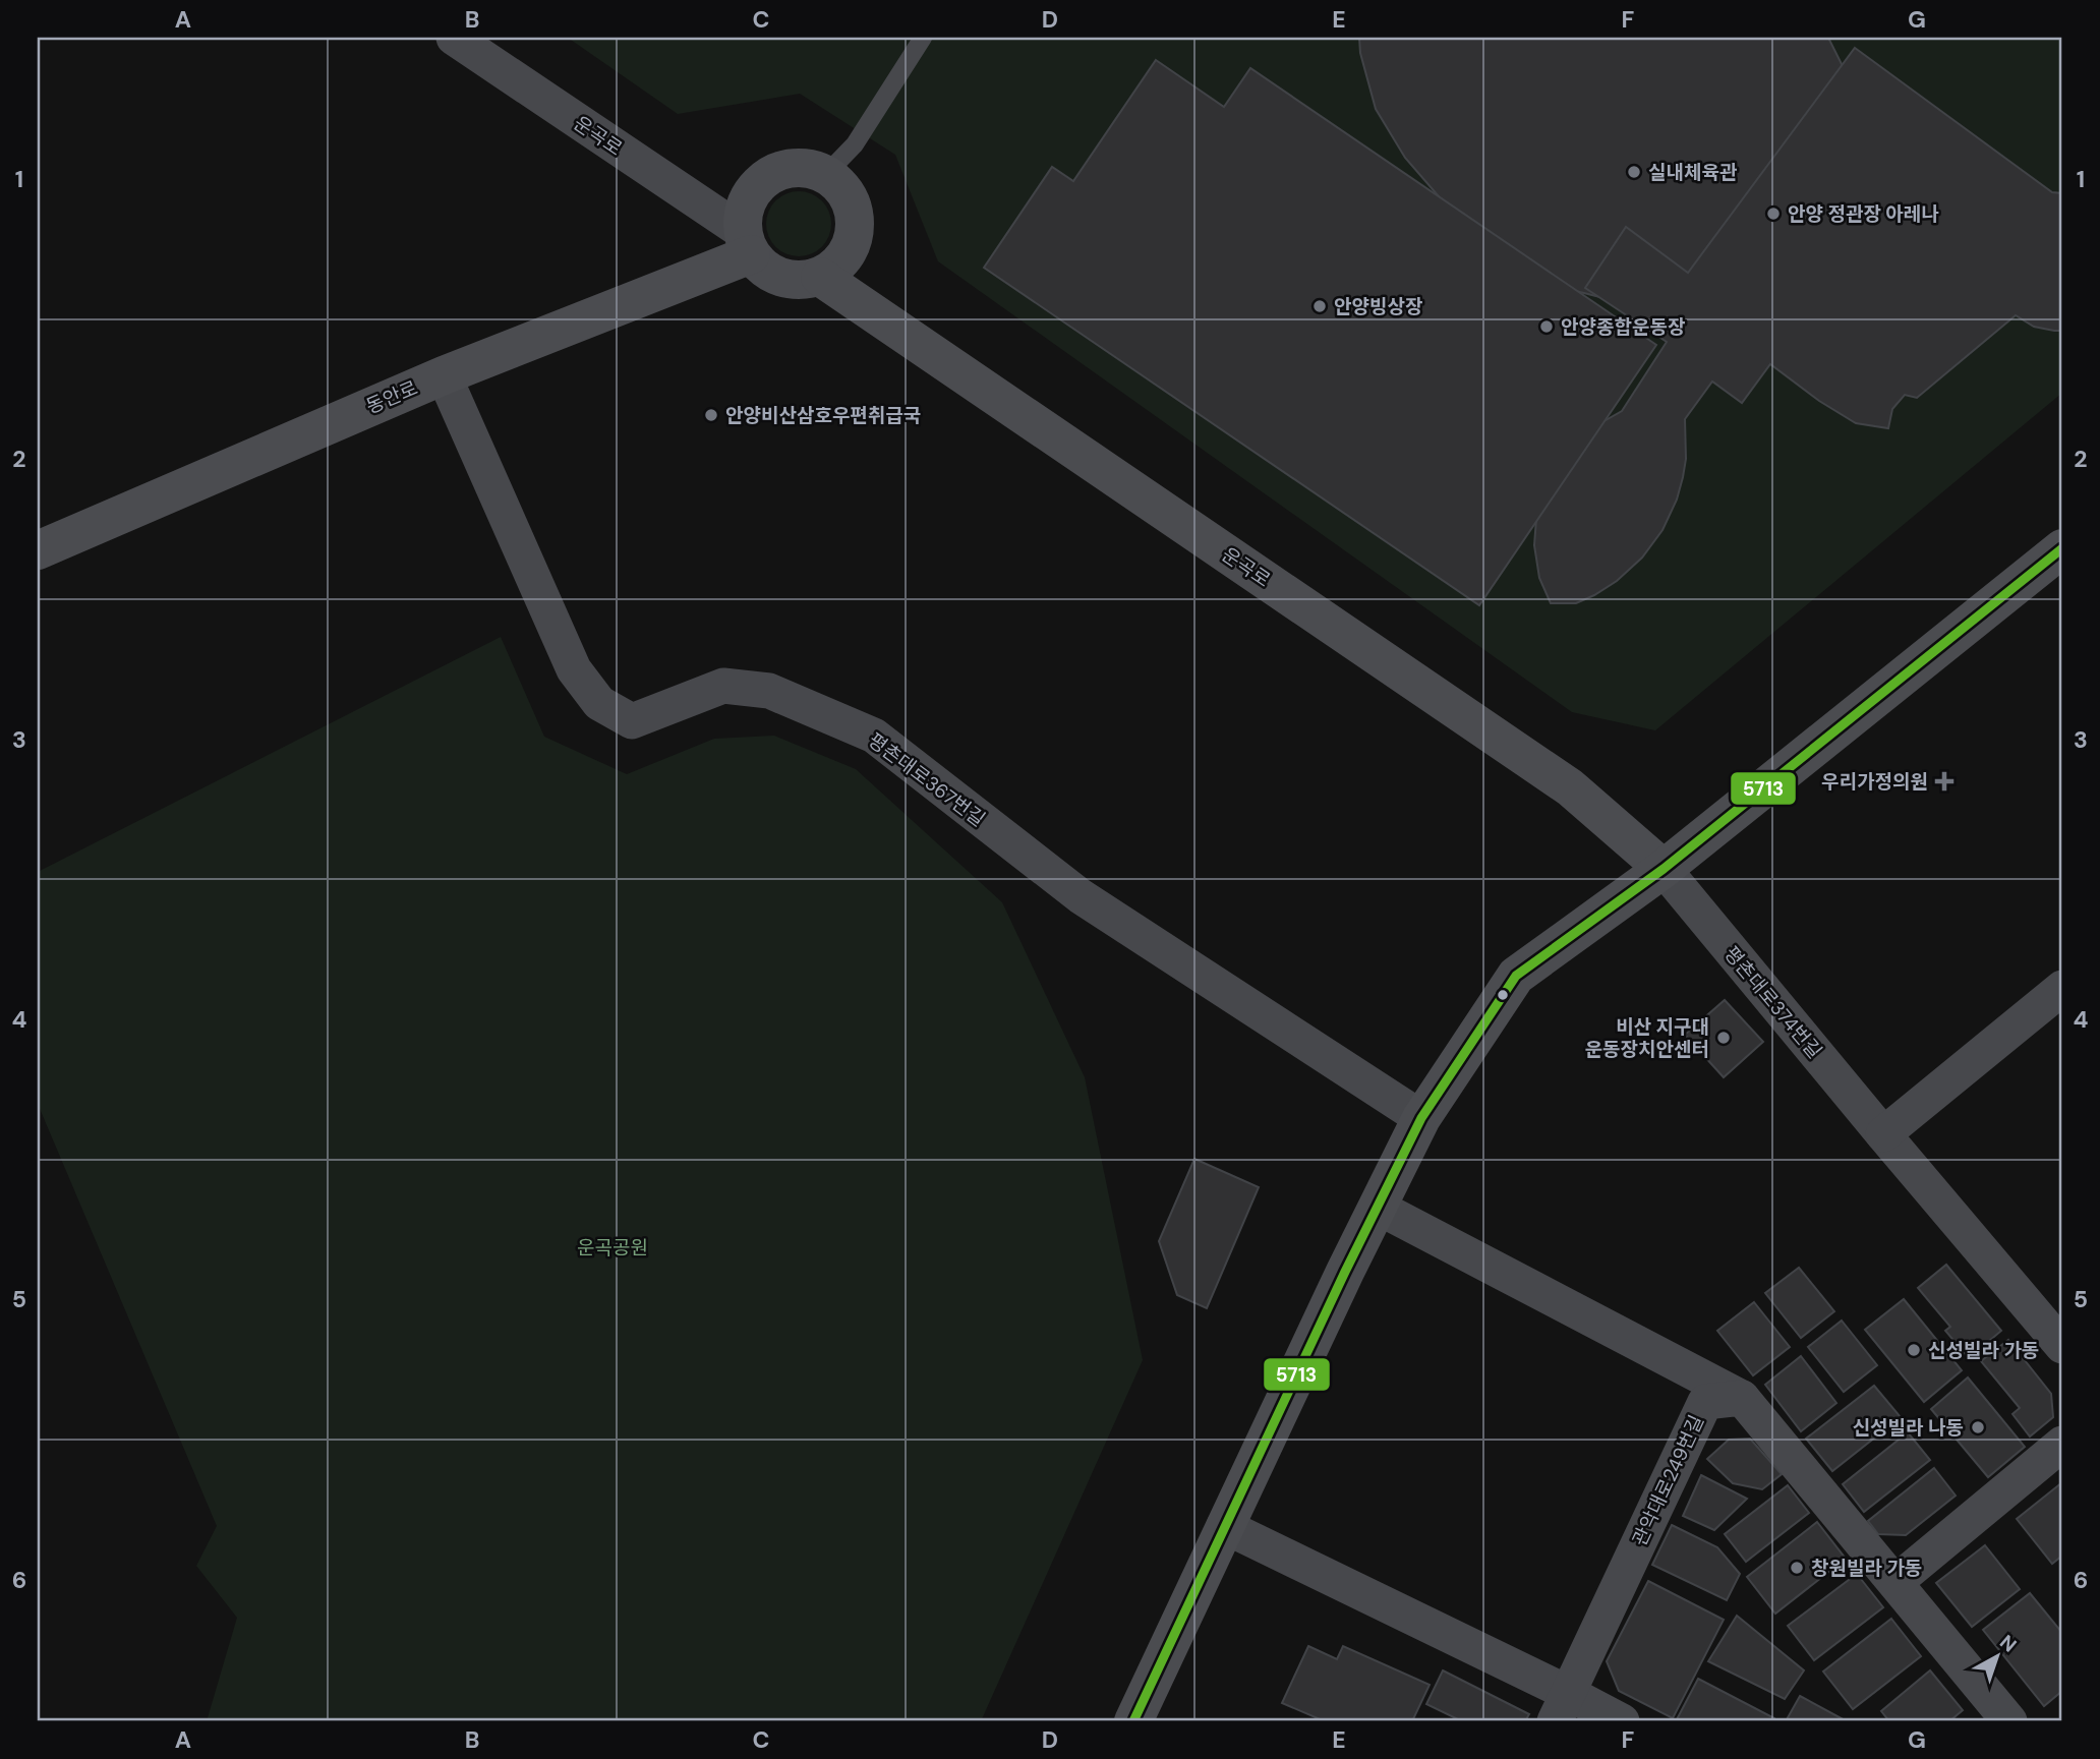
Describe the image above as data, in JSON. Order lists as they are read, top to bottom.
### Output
{
  "streets": {
    "street": [
      "운곡로",
      "동안로",
      "평촌대로367번길",
      "평촌대로374번길",
      "관악대로249번길"
    ]
  },
  "crossings": [
    ["운곡로", "동안로"],
    ["운곡로", "평촌대로374번길"],
    ["동안로", "평촌대로367번길"]
  ],
  "parks": ["운곡공원"],
  "places": {
    "other": [
      "실내체육관",
      "안양 정관장 아레나",
      "안양빙상장",
      "안양종합운동장",
      "안양비산삼호우편취급국",
      "비산 지구대 운동장치안센터",
      "신성빌라 가동",
      "신성빌라 나동",
      "창원빌라 가동"
    ],
    "health": ["우리가정의원"]
  },
  "lines": ["transit line 5713"],
  "north": "top right",
  "grid": {
    "columns": [
      "A",
      "B",
      "C",
      "D",
      "E",
      "F",
      "G"
    ],
    "rows": [
      "1",
      "2",
      "3",
      "4",
      "5",
      "6"
    ]
  }
}
